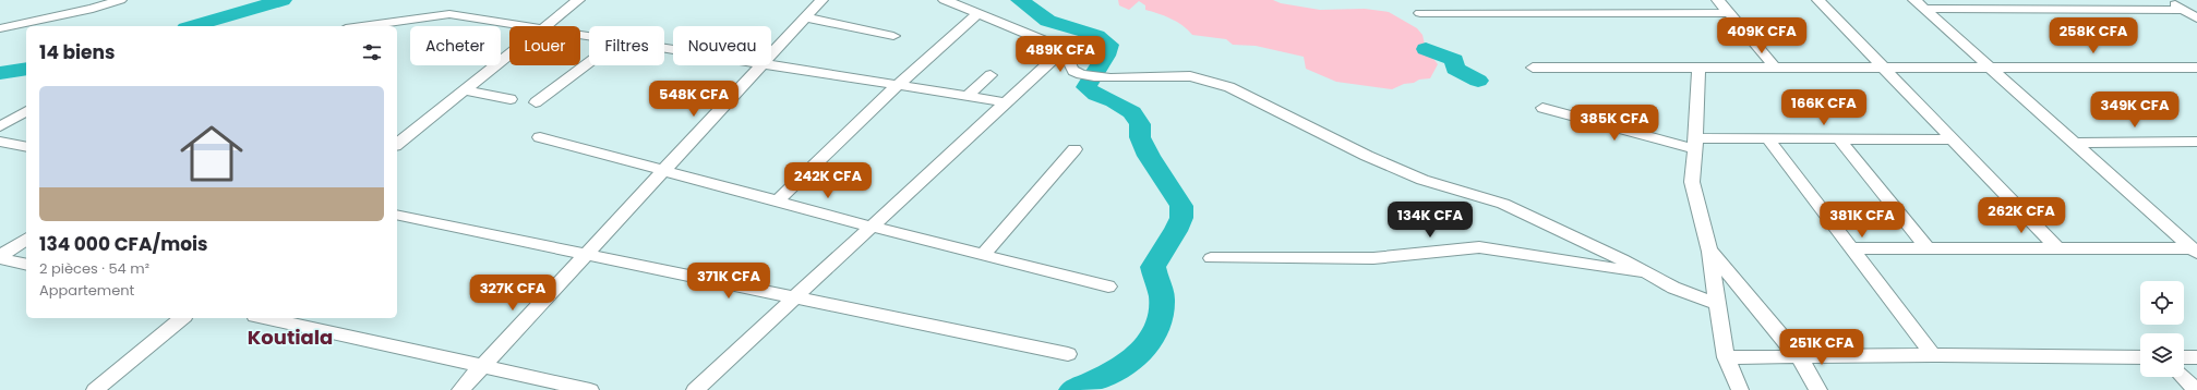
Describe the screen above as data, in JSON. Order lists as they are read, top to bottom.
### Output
{
  "districts": ["Koutiala"],
  "page": {
    "price": [
      "409K CFA",
      "258K CFA",
      "489K CFA",
      "548K CFA",
      "166K CFA",
      "349K CFA",
      "385K CFA",
      "242K CFA",
      "262K CFA",
      "134K CFA",
      "381K CFA",
      "371K CFA",
      "327K CFA",
      "251K CFA"
    ],
    "chip": [
      "Acheter",
      "Louer",
      "Filtres",
      "Nouveau"
    ],
    "heading": "14 biens",
    "list": [
      {
        "name": "134 000 CFA/mois",
        "note": "2 pièces · 54 m² · Appartement"
      }
    ]
  }
}
